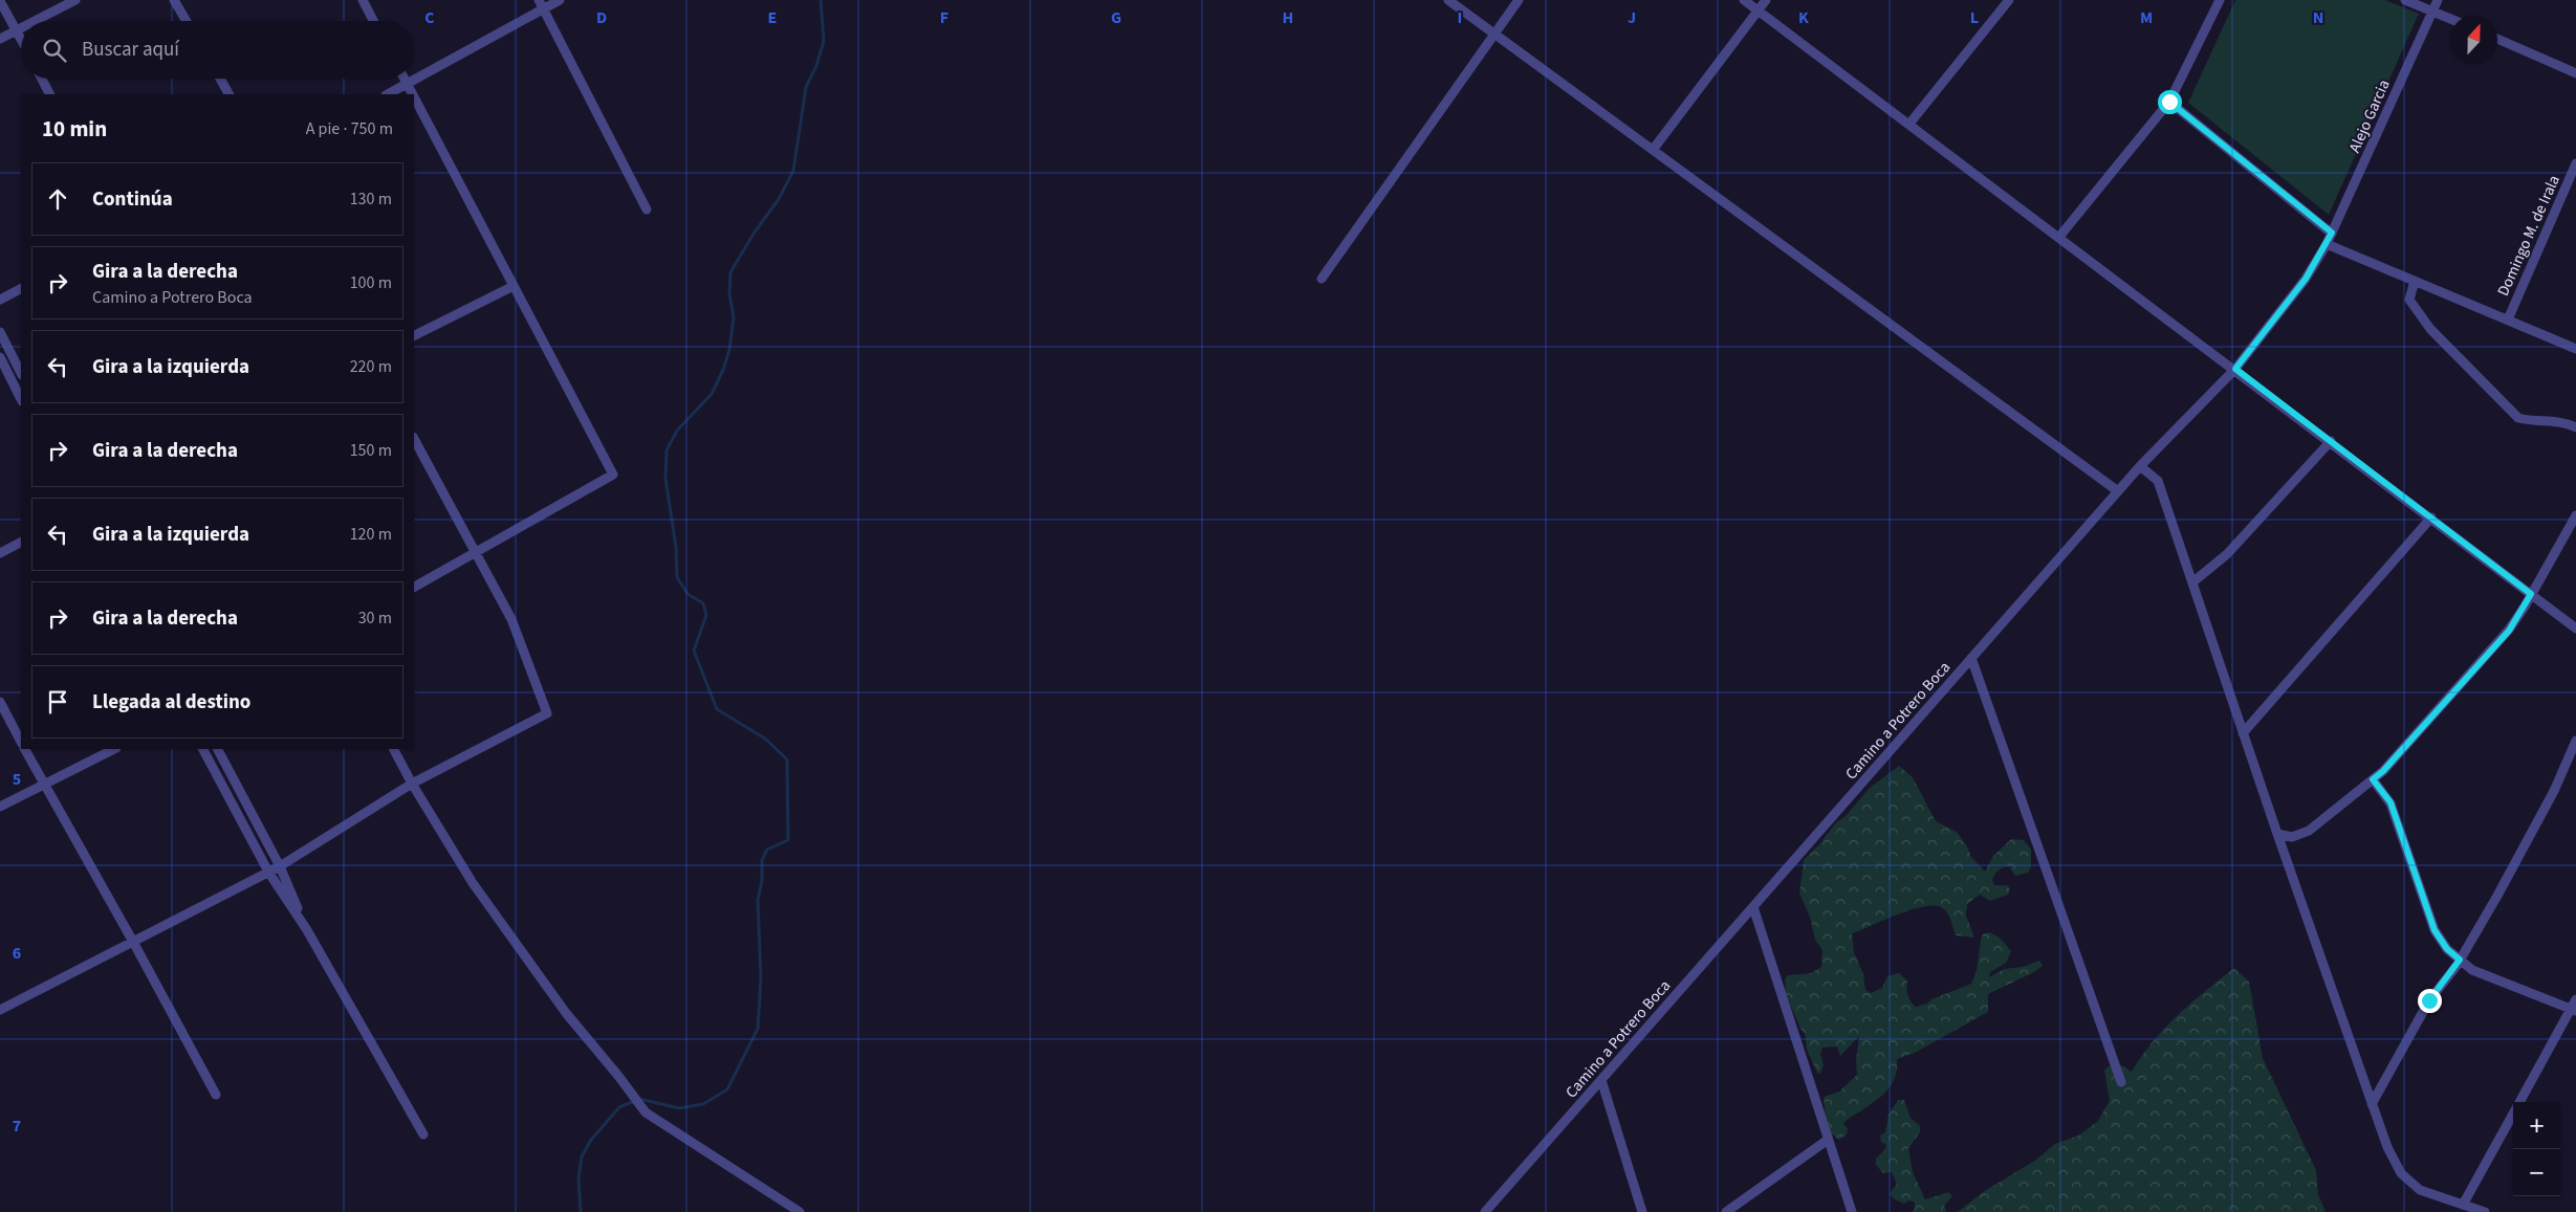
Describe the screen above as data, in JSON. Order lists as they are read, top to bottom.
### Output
{
  "streets": {
    "street": ["Alejo Garcia", "Domingo M. de Irala", "Camino a Potrero Boca"]
  },
  "crossings": [
    ["Alejo Garcia", "Camino a Potrero Boca"]
  ],
  "north": "top",
  "page": {
    "search": "Buscar aquí",
    "heading": ["10 min", "A pie · 750 m"],
    "list": [
      ["Continúa", "130 m"],
      ["Gira a la derecha", "Camino a Potrero Boca", "100 m"],
      ["Gira a la izquierda", "220 m"],
      ["Gira a la derecha", "150 m"],
      ["Gira a la izquierda", "120 m"],
      ["Gira a la derecha", "30 m"],
      "Llegada al destino"
    ],
    "map_buttons": ["+", "−"]
  },
  "grid": {
    "columns": [
      "C",
      "D",
      "E",
      "F",
      "G",
      "H",
      "I",
      "J",
      "K",
      "L",
      "M",
      "N"
    ],
    "rows": ["5", "6", "7"]
  }
}
